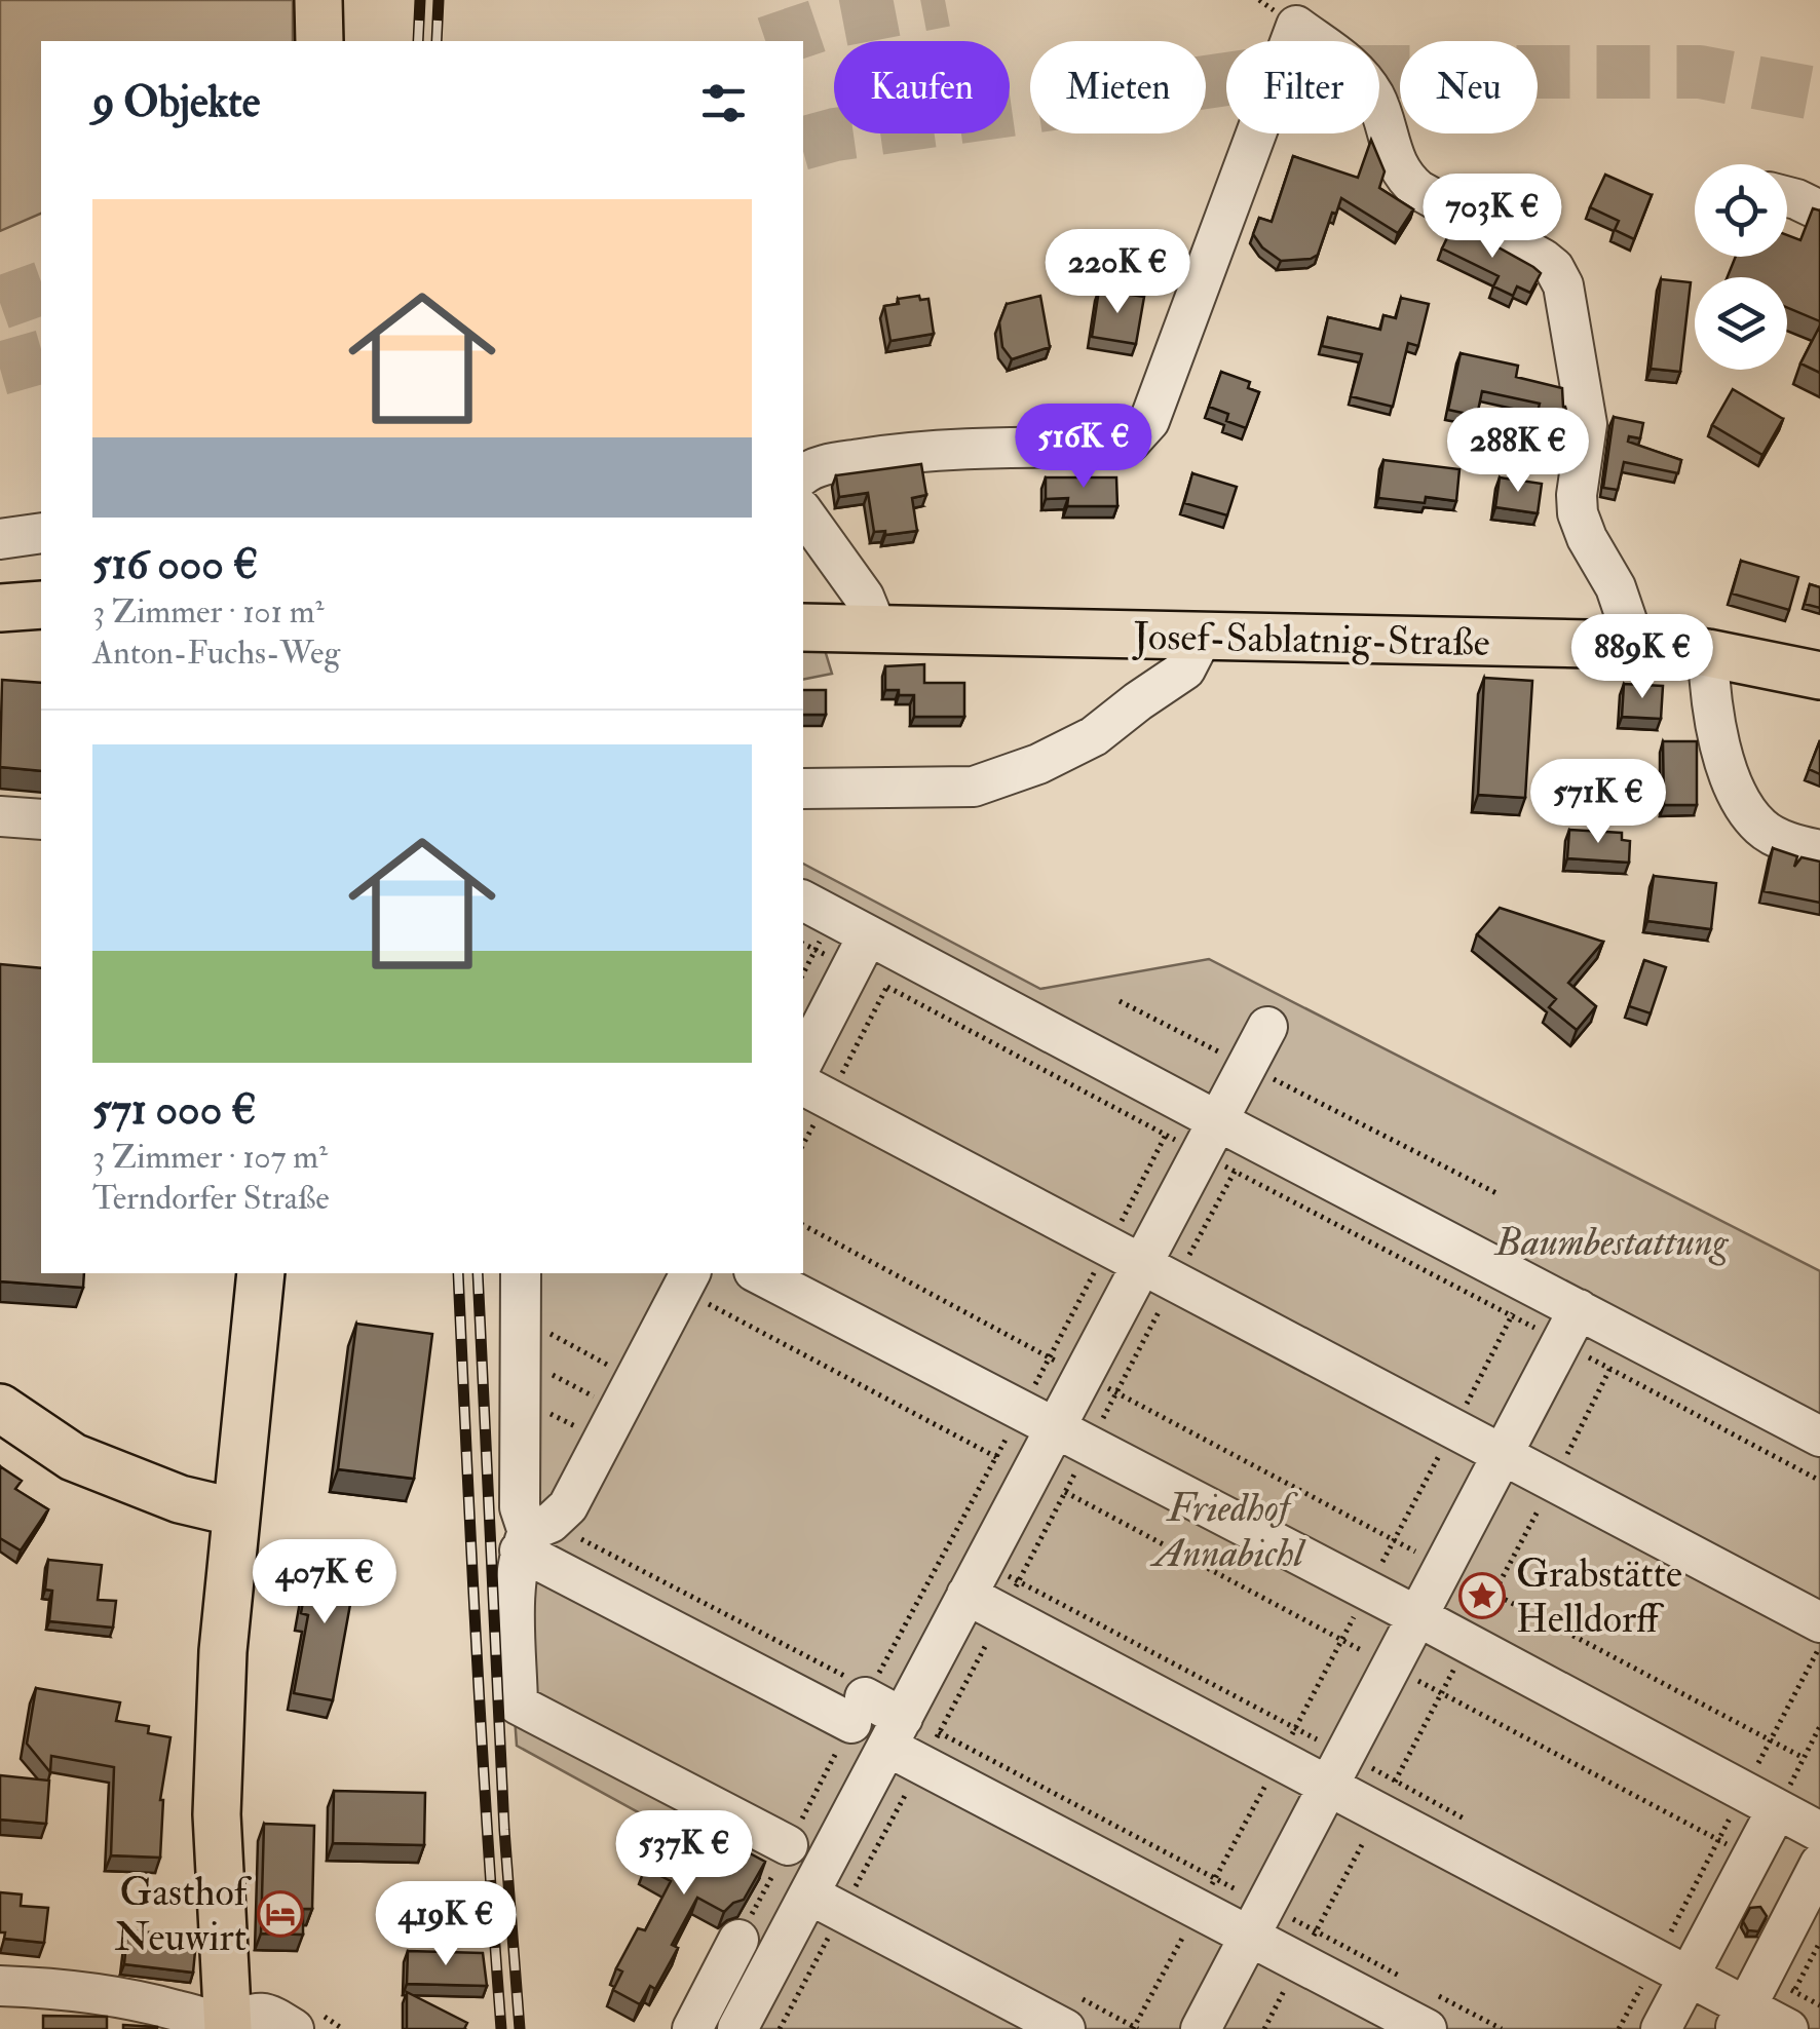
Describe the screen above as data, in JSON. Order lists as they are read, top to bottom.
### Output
{
  "streets": {
    "main road": ["Josef-Sablatnig-Straße"]
  },
  "parks": ["Baumbestattung", "Friedhof Annabichl"],
  "places": {
    "place": ["Grabstätte Helldorff"],
    "hotel": ["Gasthof Neuwirt"]
  },
  "page": {
    "chip": [
      "Kaufen",
      "Mieten",
      "Filter",
      "Neu"
    ],
    "heading": "9 Objekte",
    "list": [
      {
        "name": "516 000 €",
        "note": "3 Zimmer · 101 m² · Anton-Fuchs-Weg"
      },
      {
        "name": "571 000 €",
        "note": "3 Zimmer · 107 m² · Terndorfer Straße"
      }
    ],
    "price": [
      "703K €",
      "220K €",
      "516K €",
      "288K €",
      "889K €",
      "571K €",
      "407K €",
      "537K €",
      "419K €"
    ]
  }
}
